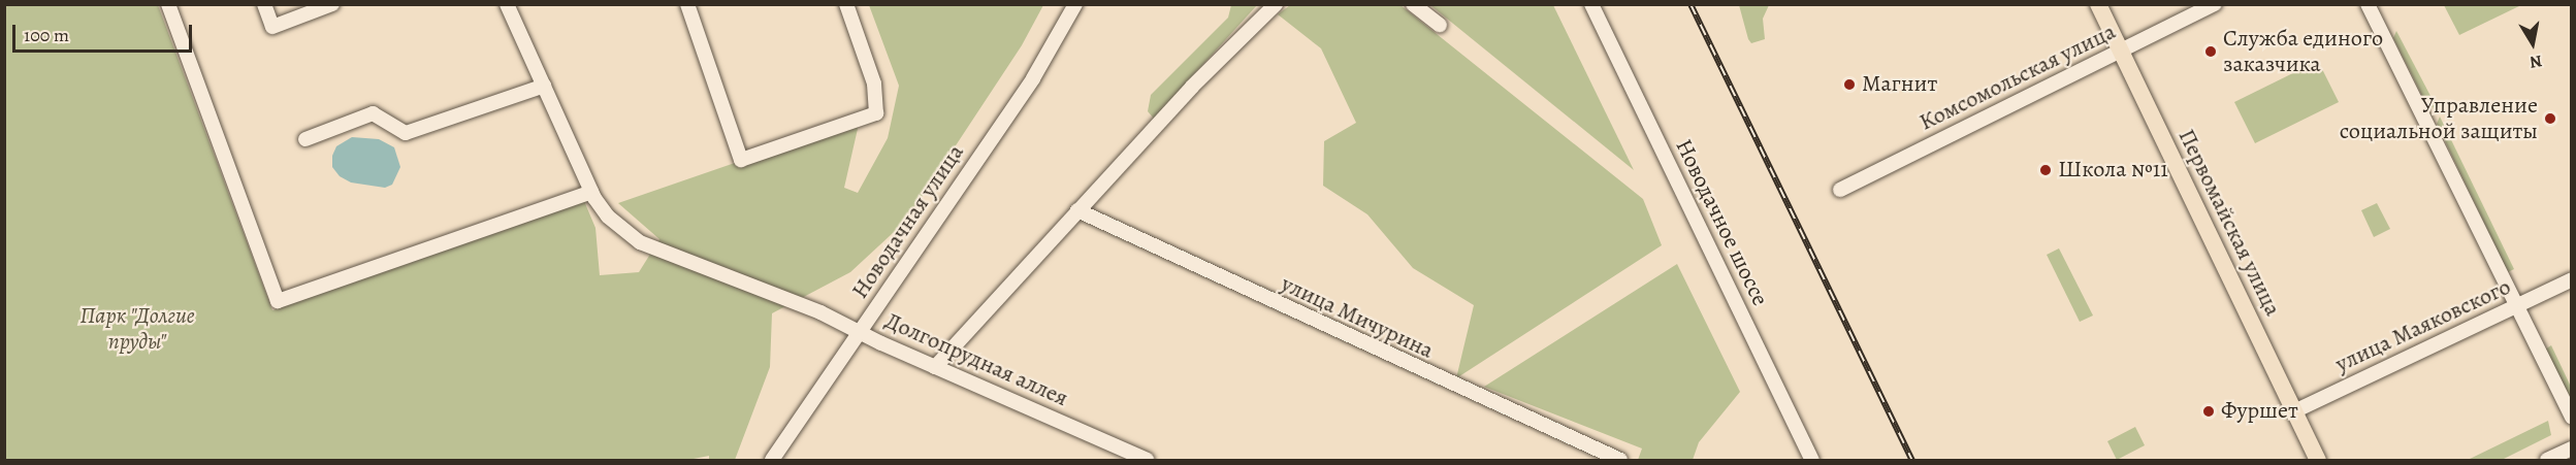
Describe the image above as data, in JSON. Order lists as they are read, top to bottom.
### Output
{
  "streets": {
    "main road": ["Первомайская улица"],
    "street": [
      "Комсомольская улица",
      "Новодачная улица",
      "Новодачное шоссе",
      "улица Мичурина",
      "улица Маяковского",
      "Долгопрудная аллея"
    ]
  },
  "crossings": [
    ["Комсомольская улица", "Первомайская улица"],
    ["Новодачная улица", "Долгопрудная аллея"],
    ["Первомайская улица", "улица Маяковского"]
  ],
  "parks": ["Парк \"Долгие пруды\""],
  "places": [
    "Служба единого заказчика",
    "Магнит",
    "Управление социальной защиты",
    "Школа №11",
    "Фуршет"
  ],
  "scale_bar": "100 m",
  "north": "bottom"
}
